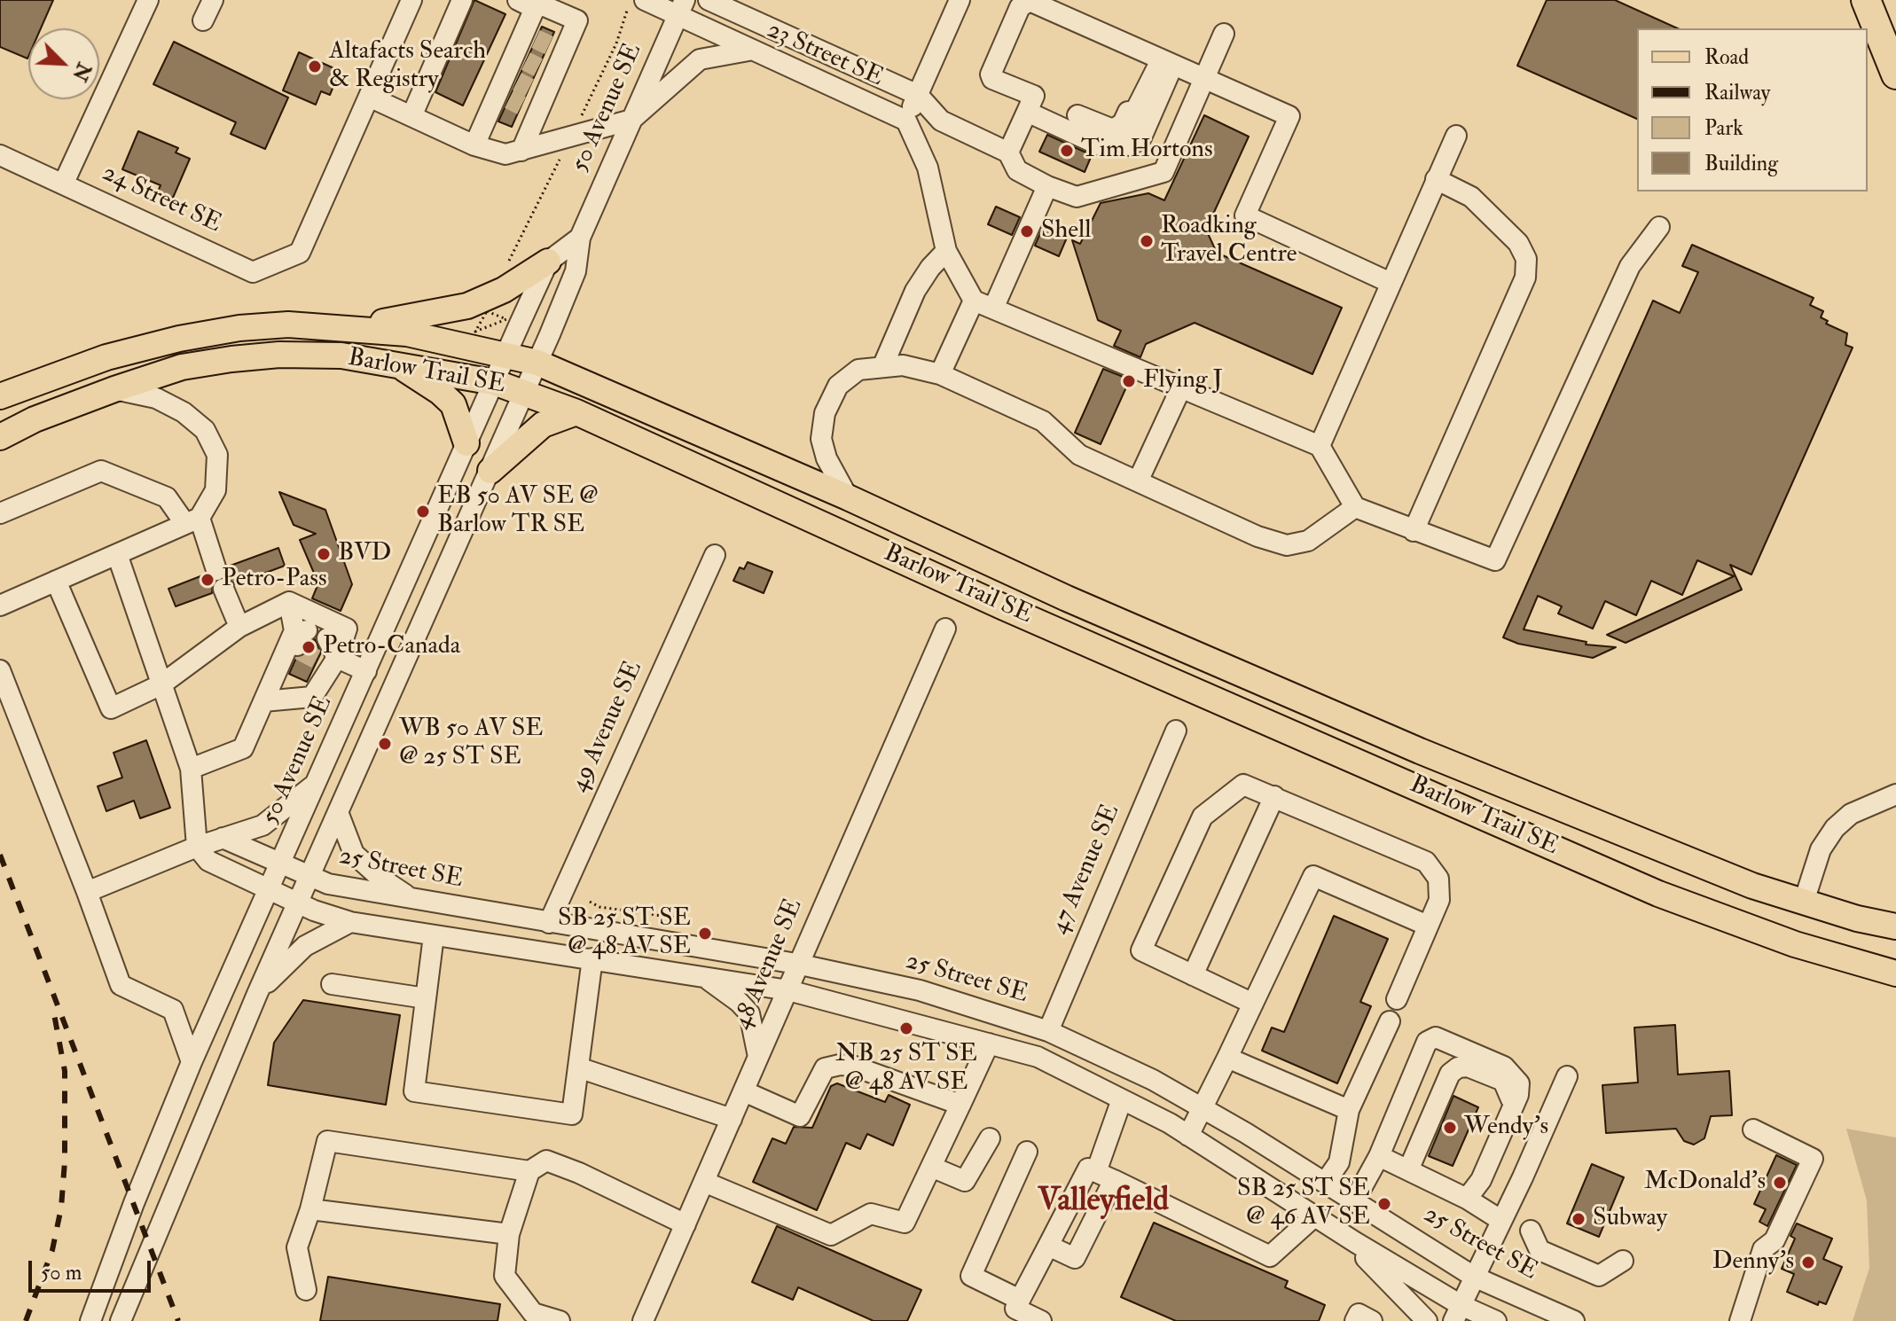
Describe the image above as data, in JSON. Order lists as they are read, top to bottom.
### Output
{
  "streets": {
    "main road": ["Barlow Trail SE"],
    "street": [
      "23 Street SE",
      "50 Avenue SE",
      "24 Street SE",
      "49 Avenue SE",
      "25 Street SE",
      "47 Avenue SE",
      "48 Avenue SE"
    ]
  },
  "crossings": [
    ["23 Street SE", "50 Avenue SE"],
    ["50 Avenue SE", "Barlow Trail SE"],
    ["50 Avenue SE", "25 Street SE"],
    ["49 Avenue SE", "25 Street SE"],
    ["25 Street SE", "47 Avenue SE"],
    ["25 Street SE", "48 Avenue SE"]
  ],
  "districts": ["Valleyfield"],
  "places": [
    "Altafacts Search & Registry",
    "Tim Hortons",
    "Shell",
    "Roadking Travel Centre",
    "Flying J",
    "EB 50 AV SE @ Barlow TR SE",
    "BVD",
    "Petro-Pass",
    "Petro-Canada",
    "WB 50 AV SE @ 25 ST SE",
    "SB 25 ST SE @ 48 AV SE",
    "NB 25 ST SE @ 48 AV SE",
    "Wendy's",
    "McDonald's",
    "SB 25 ST SE @ 46 AV SE",
    "Subway",
    "Denny's"
  ],
  "legend": [
    "Road",
    "Railway",
    "Park",
    "Building"
  ],
  "scale_bar": "50 m",
  "north": "bottom right"
}
